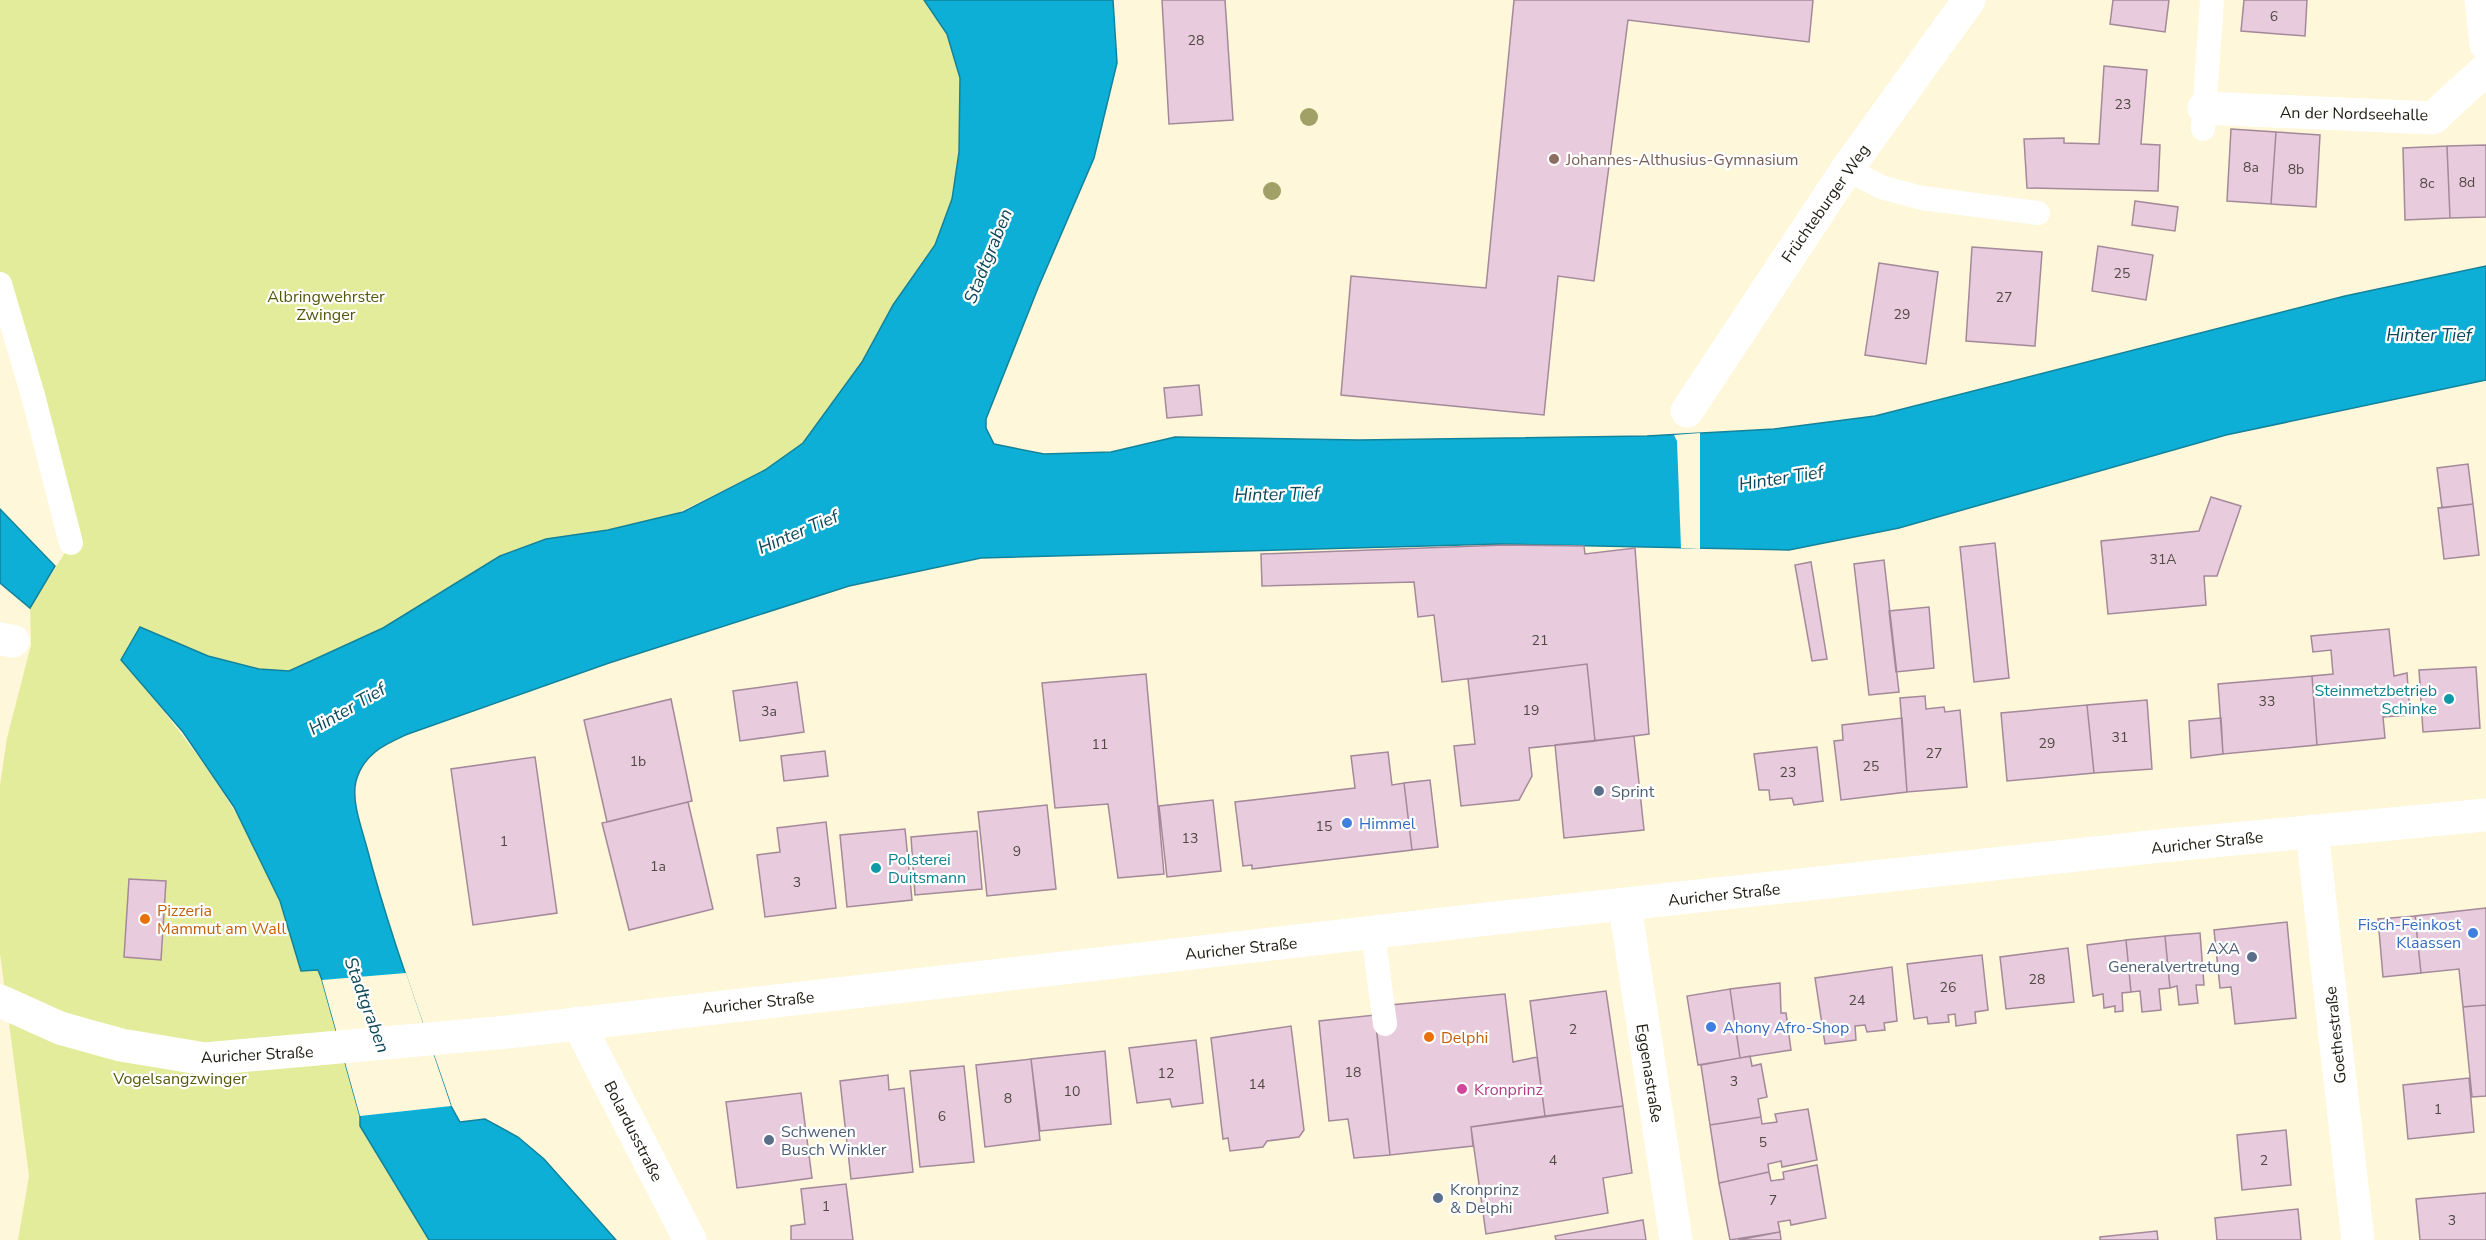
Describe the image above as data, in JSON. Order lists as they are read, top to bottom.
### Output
{
  "streets": {
    "street": [
      "An der Nordseehalle",
      "Früchteburger Weg",
      "Auricher Straße",
      "Goethestraße",
      "Eggenastraße",
      "Bolardusstraße"
    ]
  },
  "crossings": [
    ["Auricher Straße", "Goethestraße"],
    ["Auricher Straße", "Eggenastraße"],
    ["Auricher Straße", "Bolardusstraße"]
  ],
  "water": ["Stadtgraben", "Hinter Tief"],
  "parks": ["Albringwehrster Zwinger", "Vogelsangzwinger"],
  "places": [
    "Johannes-Althusius-Gymnasium",
    "Steinmetzbetrieb Schinke",
    "Sprint",
    "Himmel",
    "Polsterei Duitsmann",
    "Pizzeria Mammut am Wall",
    "Fisch-Feinkost Klaassen",
    "AXA Generalvertretung",
    "Ahony Afro-Shop",
    "Delphi",
    "Kronprinz",
    "Schwenen Busch Winkler",
    "Kronprinz & Delphi"
  ],
  "house_numbers": [
    "6",
    "28",
    "23",
    "8a",
    "8b",
    "8d",
    "8c",
    "25",
    "27",
    "29",
    "31A",
    "21",
    "33",
    "19",
    "3a",
    "31",
    "29",
    "11",
    "27",
    "1b",
    "25",
    "23",
    "15",
    "13",
    "1",
    "9",
    "1a",
    "3",
    "28",
    "26",
    "24",
    "2",
    "18",
    "12",
    "3",
    "14",
    "10",
    "8",
    "1",
    "6",
    "5",
    "4",
    "2",
    "7",
    "1",
    "3"
  ]
}
